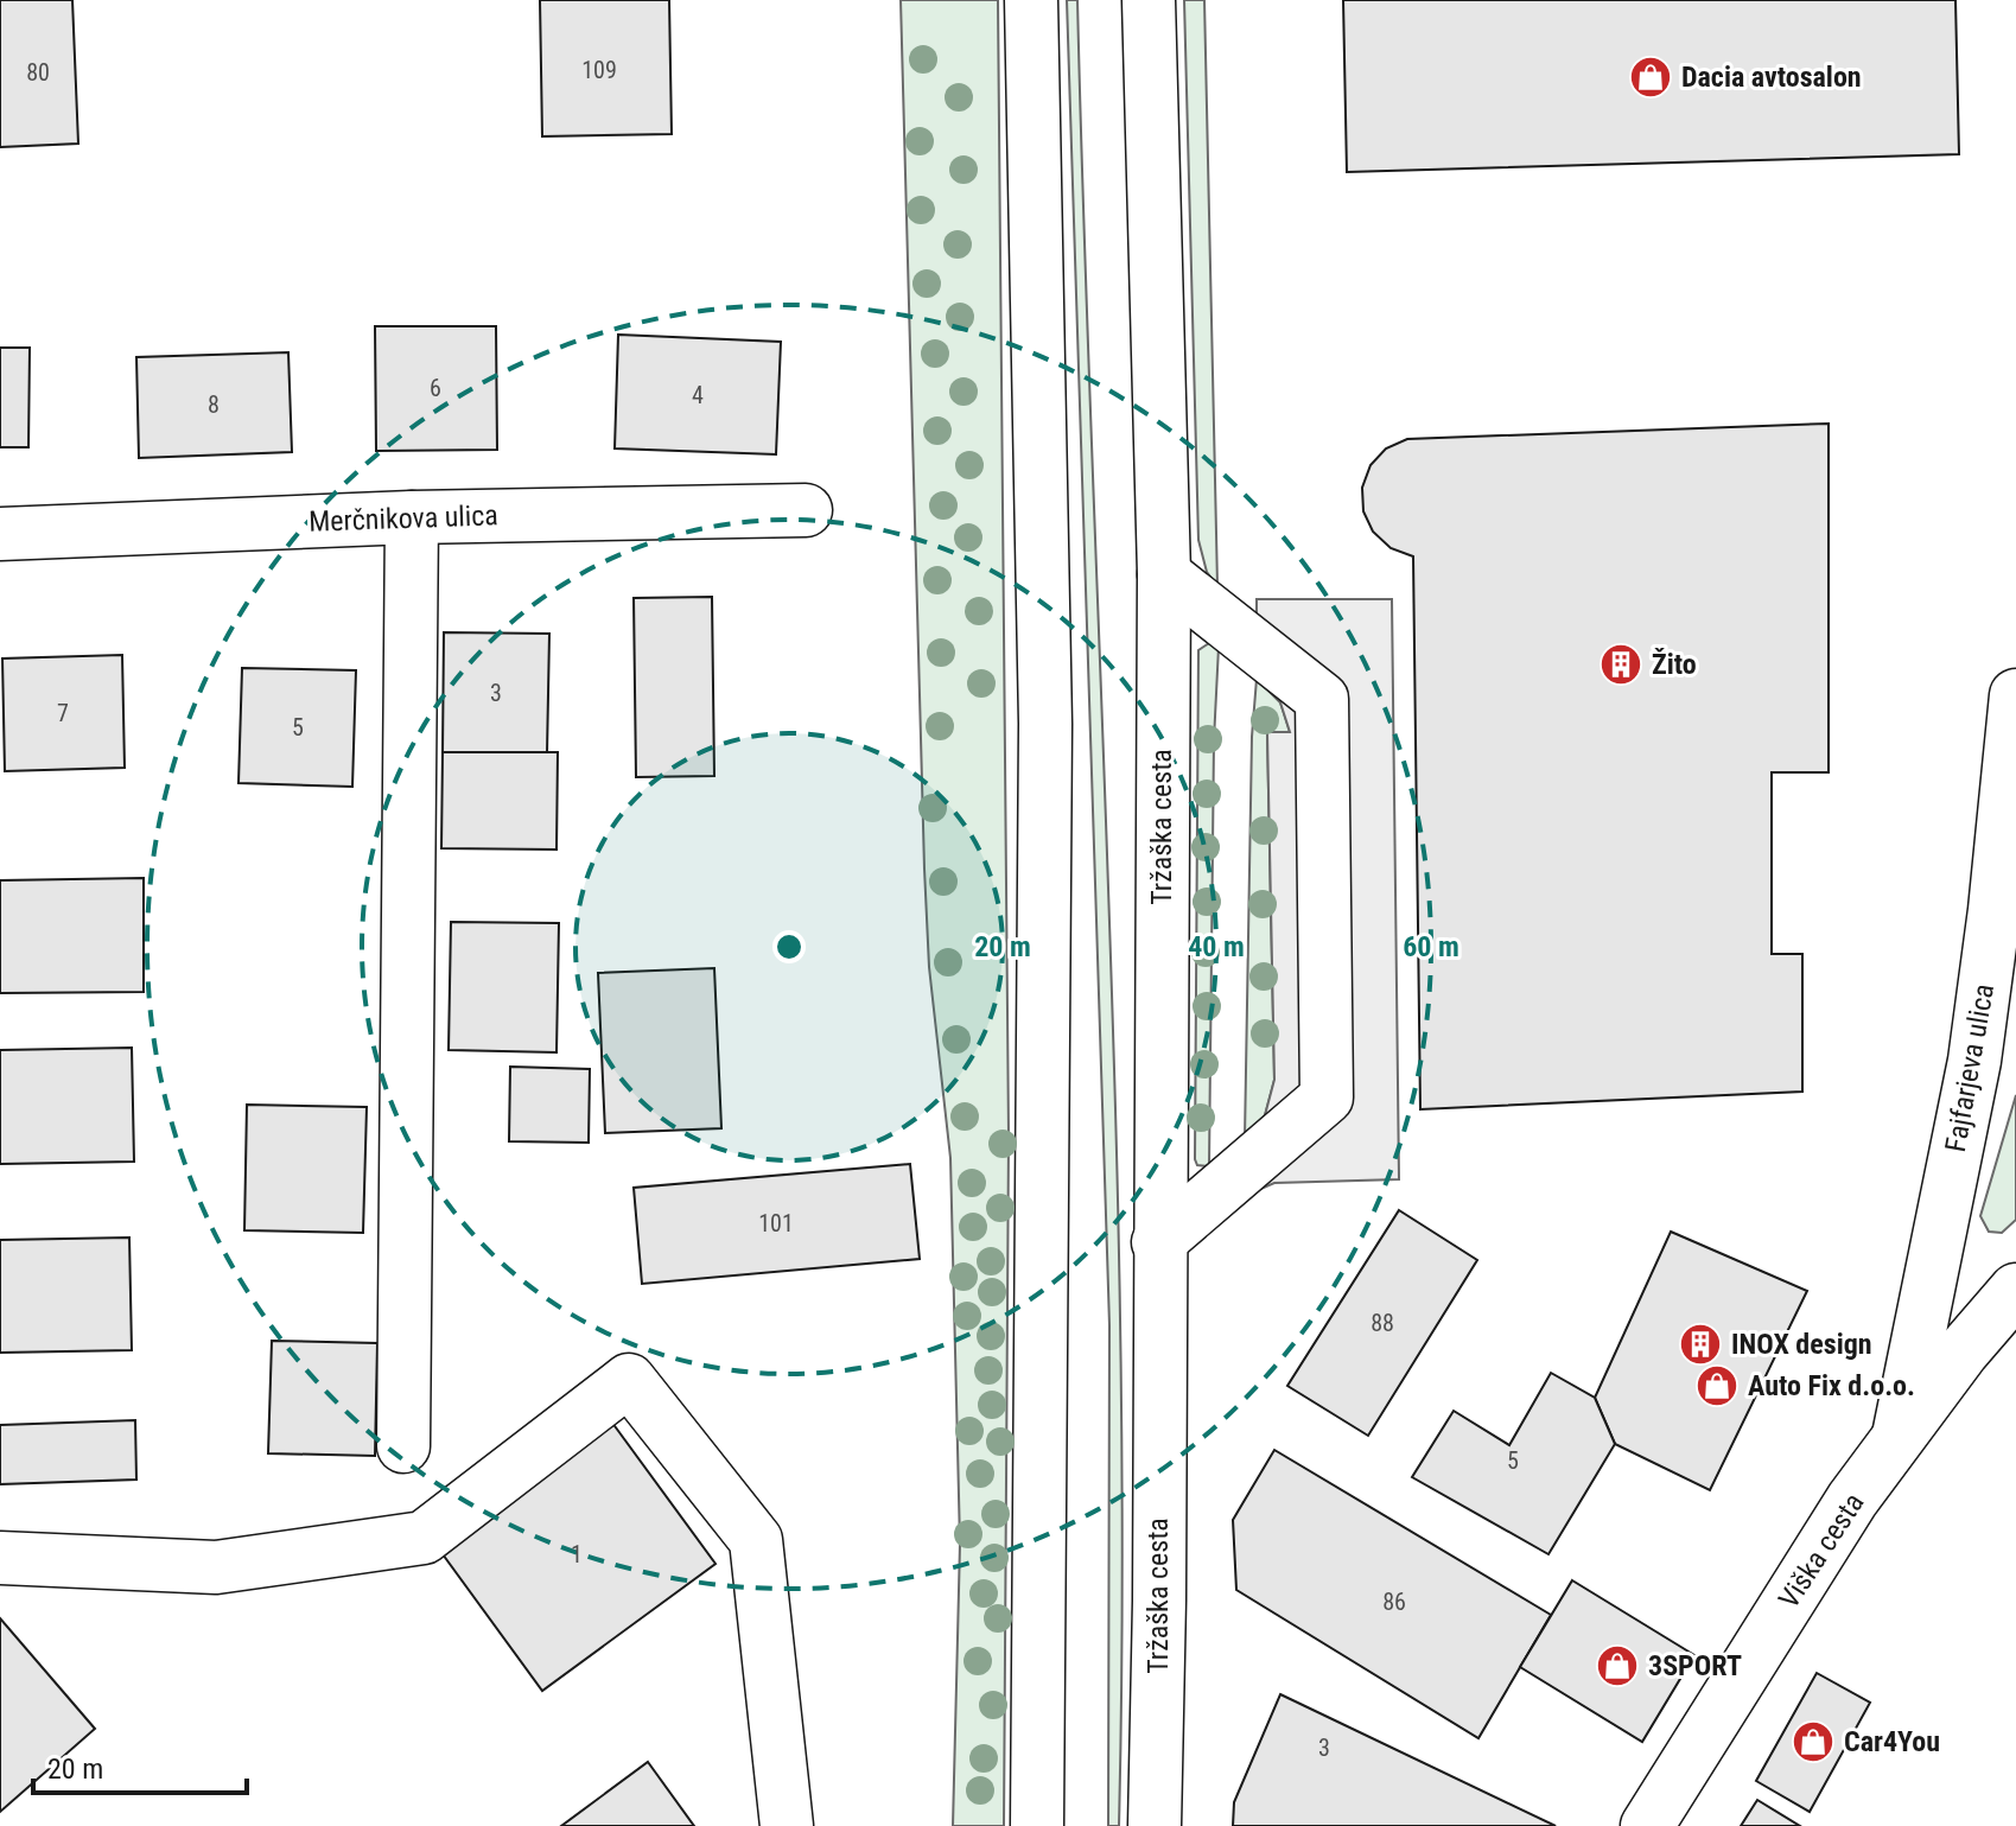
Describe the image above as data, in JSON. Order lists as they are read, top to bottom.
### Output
{
  "streets": {
    "main road": [
      "Merčnikova ulica",
      "Tržaška cesta",
      "Fajfarjeva ulica",
      "Viška cesta"
    ]
  },
  "crossings": [
    ["Fajfarjeva ulica", "Viška cesta"]
  ],
  "places": {
    "shop": [
      "Dacia avtosalon",
      "Auto Fix d.o.o.",
      "3SPORT",
      "Car4You"
    ],
    "building": ["Žito", "INOX design"]
  },
  "house_numbers": [
    "109",
    "80",
    "6",
    "4",
    "8",
    "3",
    "7",
    "5",
    "101",
    "88",
    "5",
    "1",
    "86",
    "3"
  ],
  "scale_bar": "20 m",
  "rings": ["20 m", "40 m", "60 m"]
}
